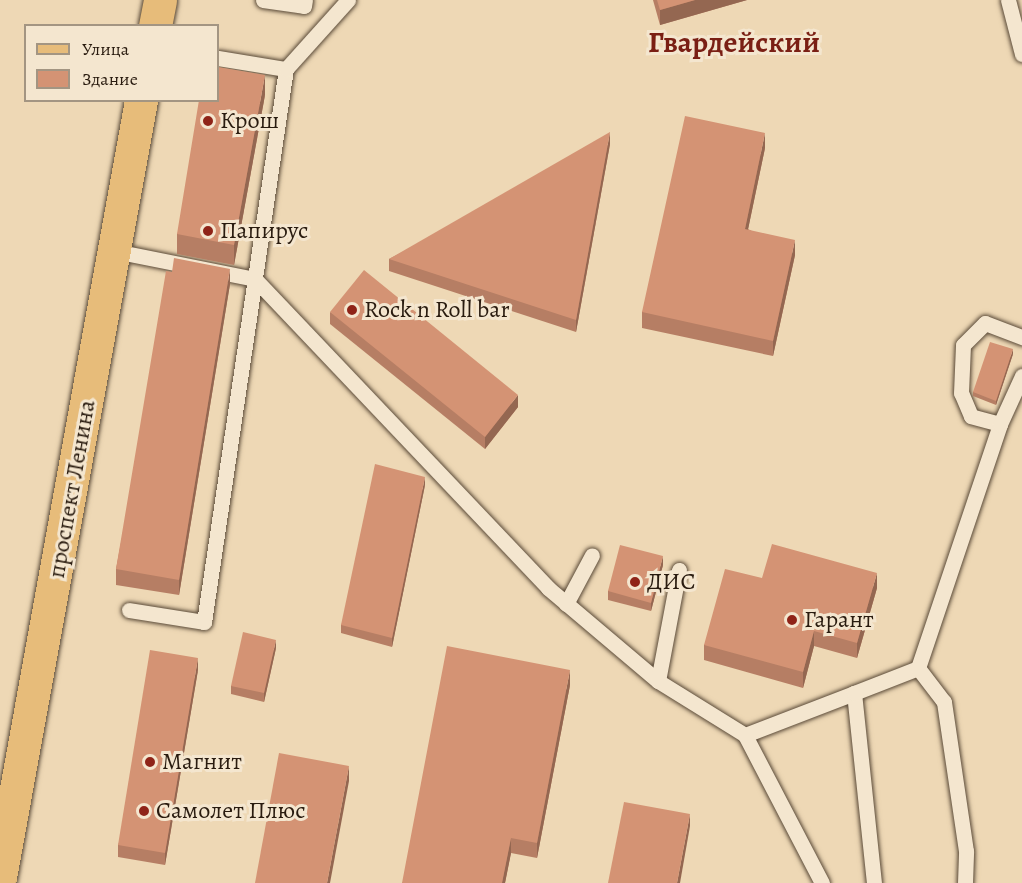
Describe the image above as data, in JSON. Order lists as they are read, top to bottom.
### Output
{
  "streets": {
    "main road": ["проспект Ленина"]
  },
  "districts": ["Гвардейский"],
  "places": [
    "Крош",
    "Папирус",
    "Rock n Roll bar",
    "ДИС",
    "Гарант",
    "Магнит",
    "Самолет Плюс"
  ],
  "legend": ["Улица", "Здание"]
}
